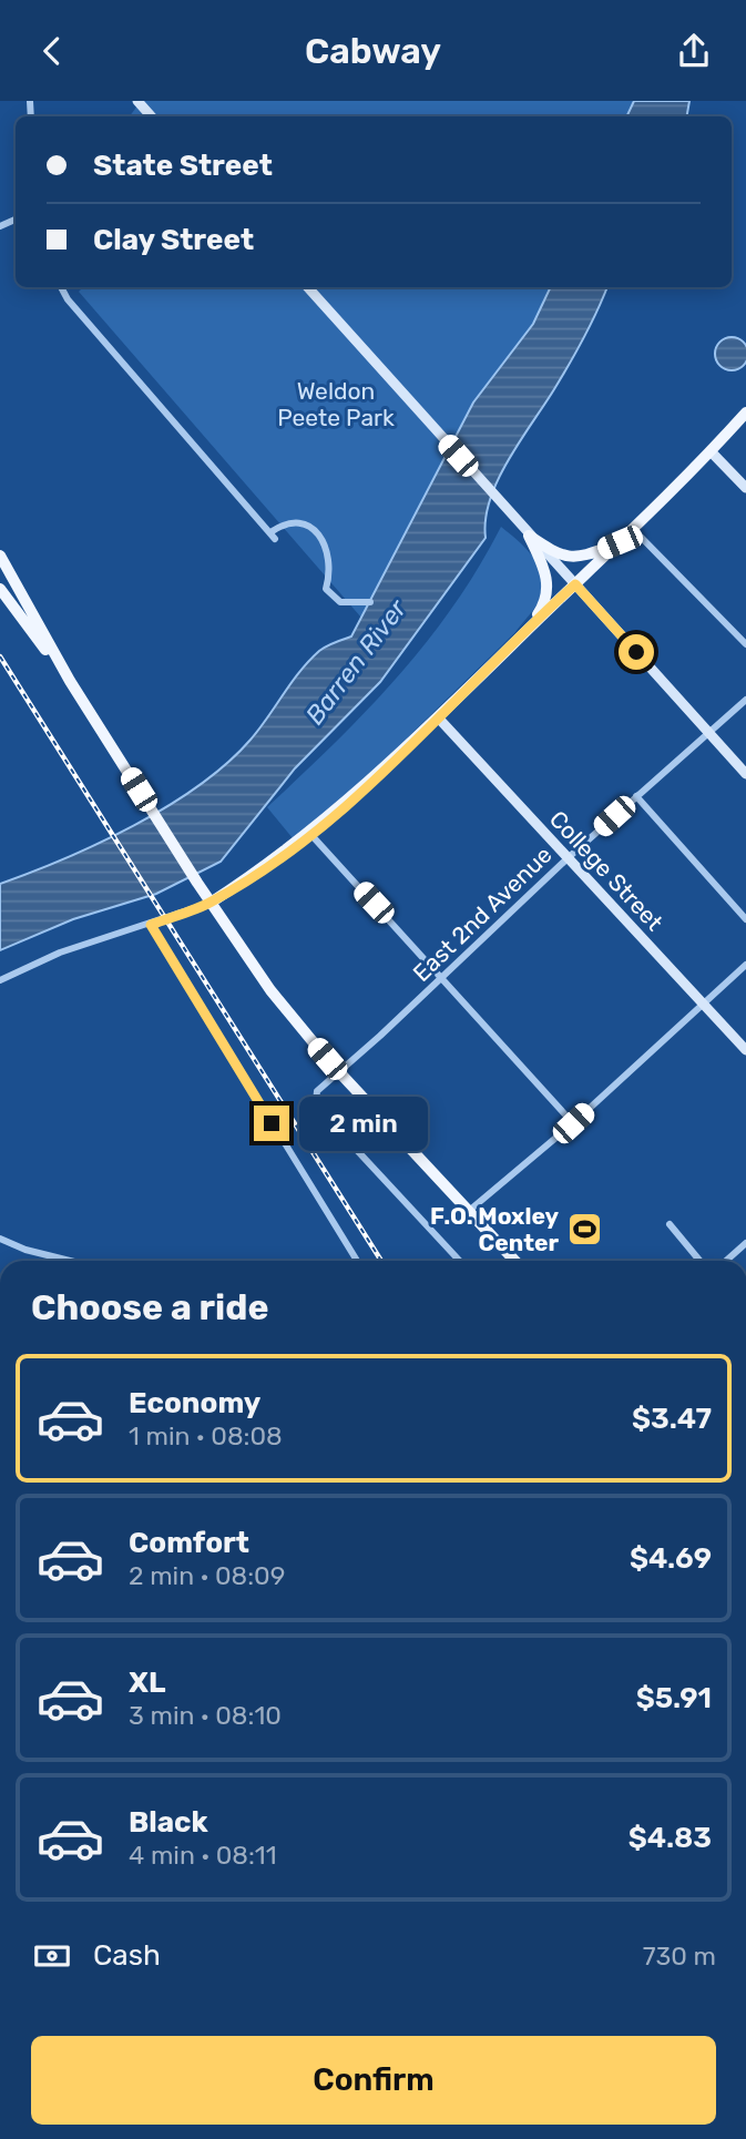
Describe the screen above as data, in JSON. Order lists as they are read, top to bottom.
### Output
{
  "streets": {
    "street": ["College Street", "East 2nd Avenue"]
  },
  "crossings": [
    ["College Street", "East 2nd Avenue"]
  ],
  "water": ["Barren River"],
  "parks": ["Weldon Peete Park"],
  "places": {
    "sports": ["F.O. Moxley Center"]
  },
  "page": {
    "header": "Cabway",
    "banner": ["State Street", "Clay Street"],
    "bubble": "2 min",
    "heading": "Choose a ride",
    "list": [
      {
        "name": "Economy",
        "note": "1 min · 08:08",
        "value": "$3.47"
      },
      {
        "name": "Comfort",
        "note": "2 min · 08:09",
        "value": "$4.69"
      },
      {
        "name": "XL",
        "note": "3 min · 08:10",
        "value": "$5.91"
      },
      {
        "name": "Black",
        "note": "4 min · 08:11",
        "value": "$4.83"
      }
    ],
    "pay": ["Cash", "730 m"],
    "buttons": "Confirm"
  }
}
